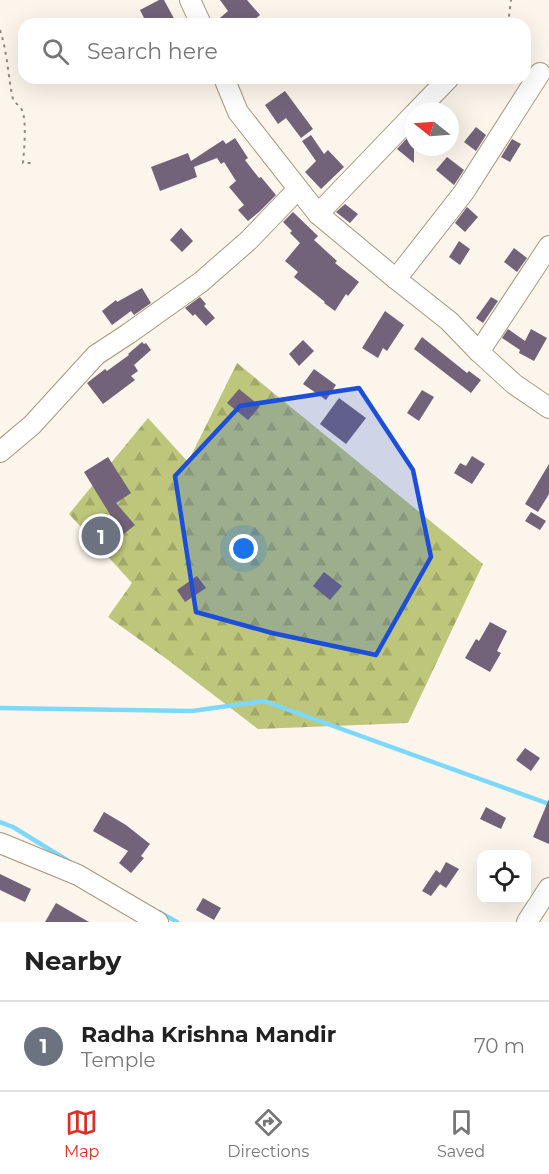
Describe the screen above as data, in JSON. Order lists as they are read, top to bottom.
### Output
{
  "north": "left",
  "page": {
    "search": "Search here",
    "pins": "1",
    "heading": "Nearby",
    "list": [
      {
        "mark": "1",
        "name": "Radha Krishna Mandir",
        "note": "Temple",
        "value": "70 m"
      }
    ],
    "nav": ["Map", "Directions", "Saved"]
  }
}
